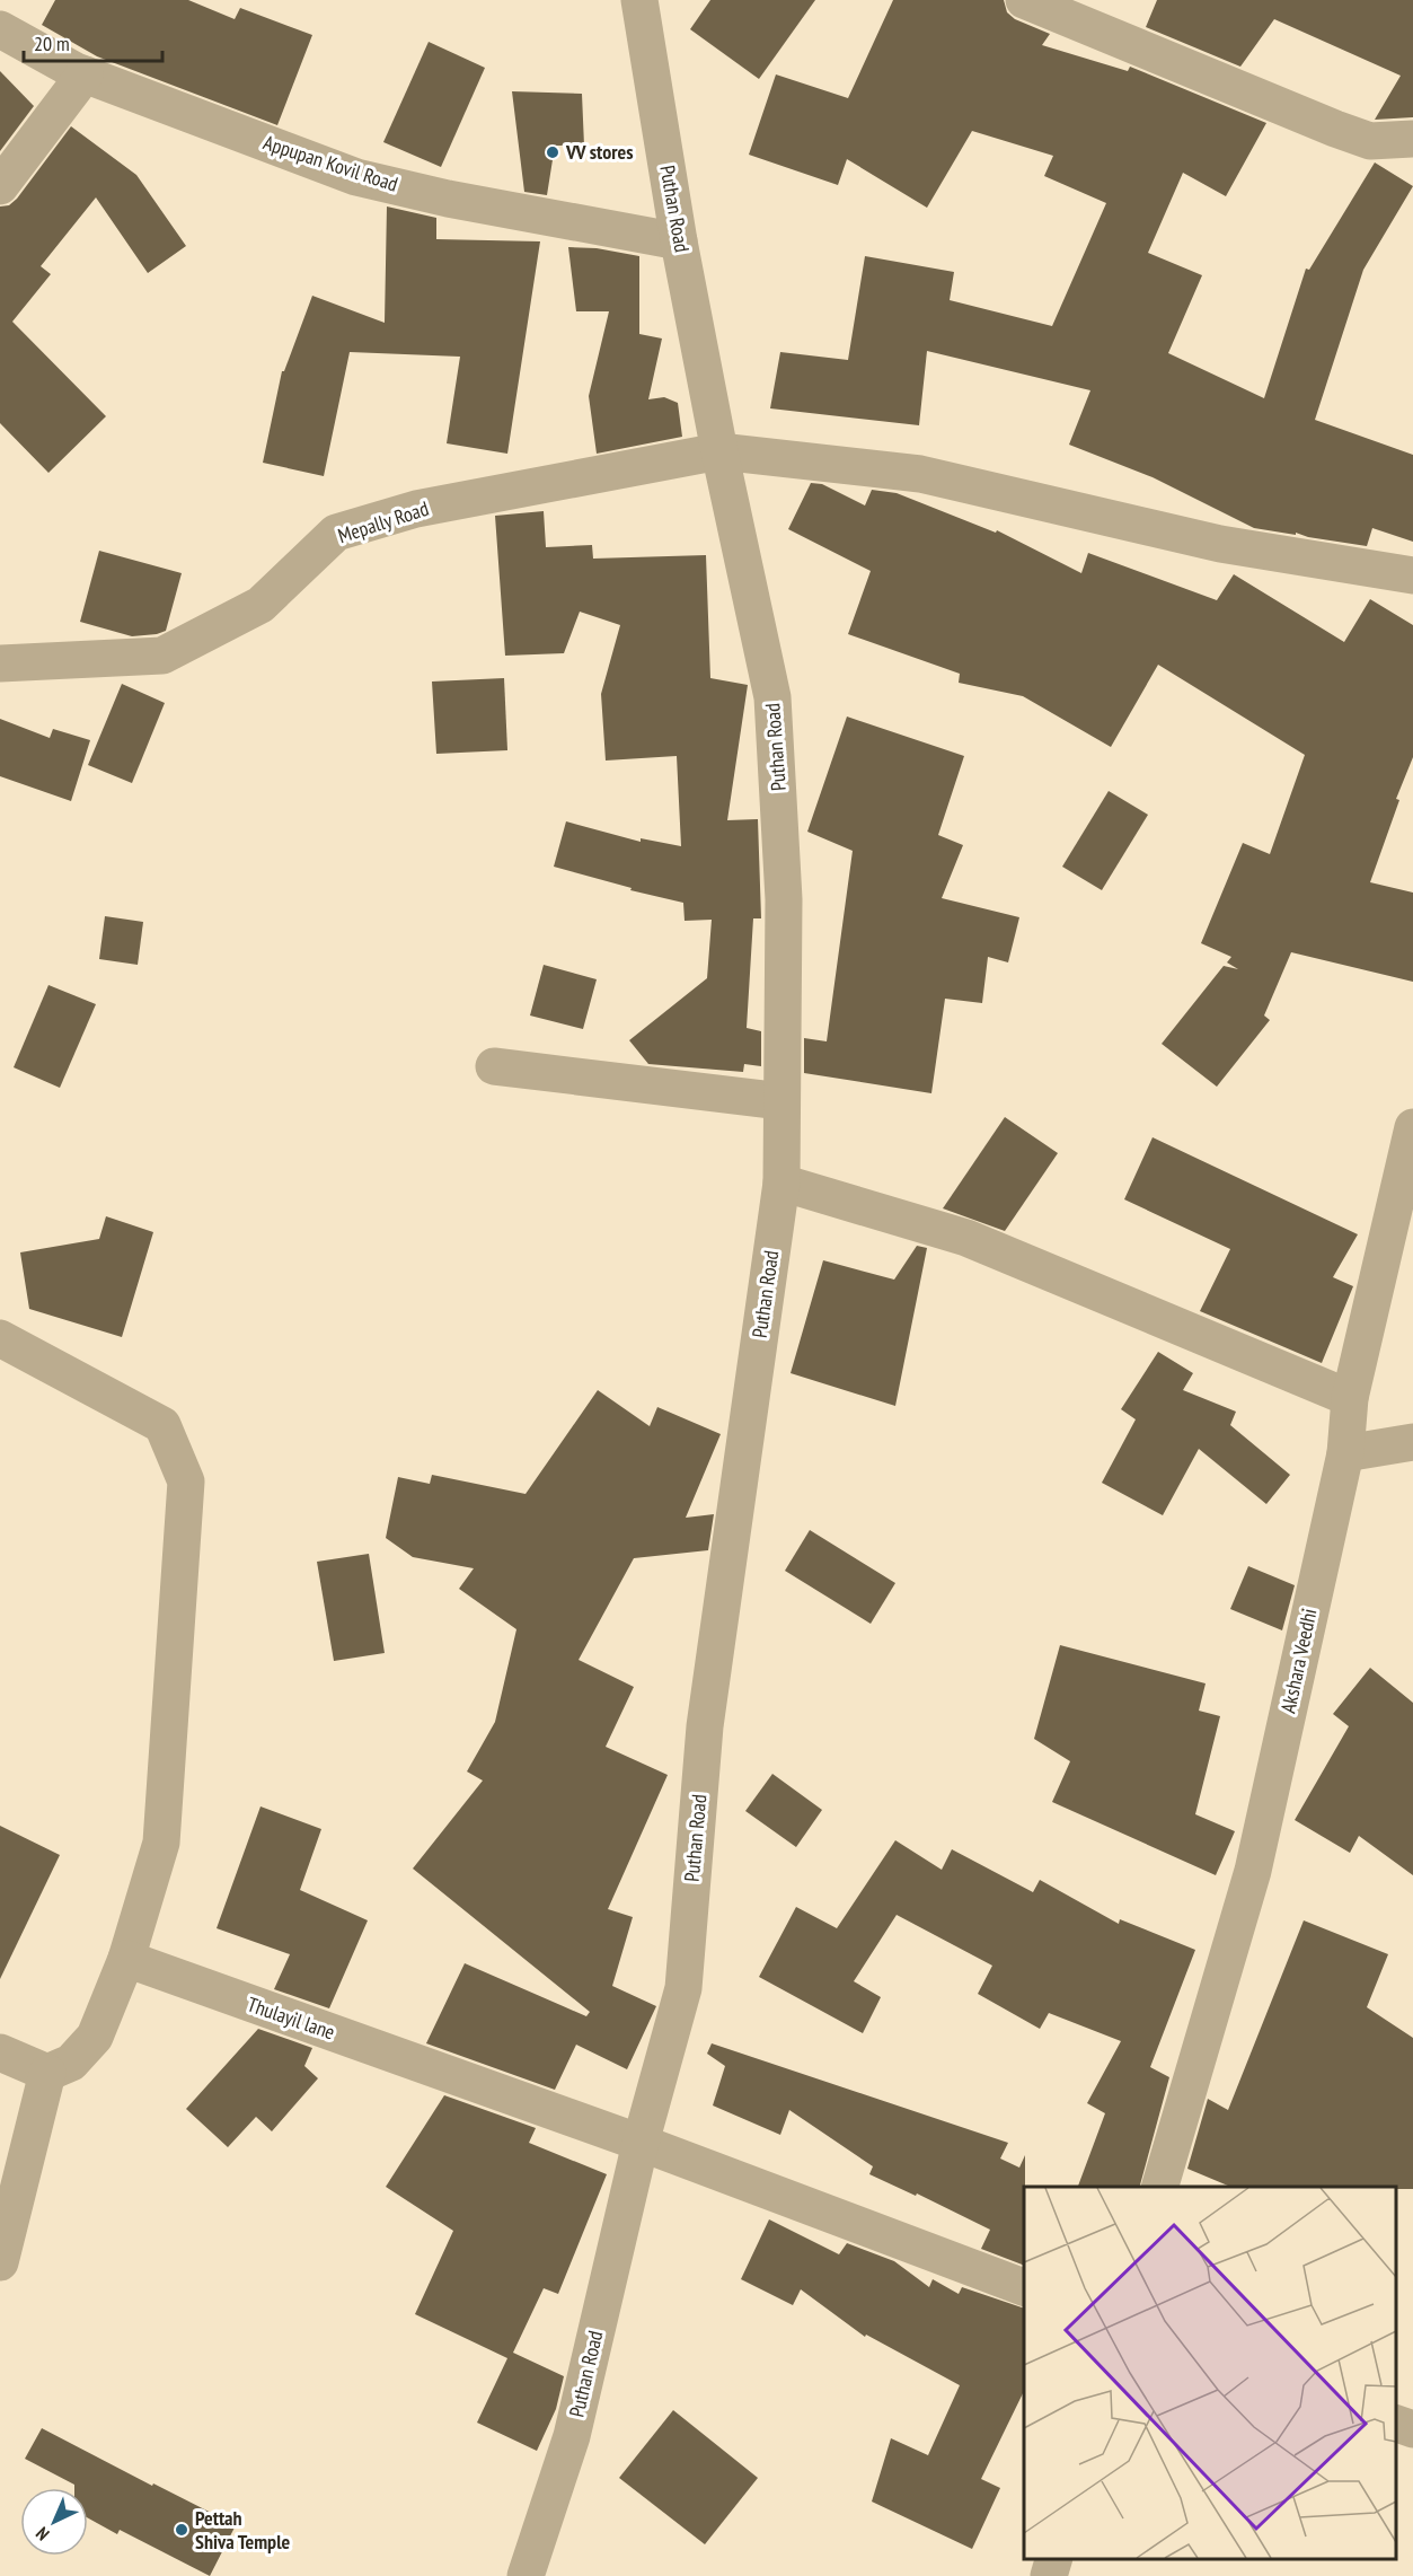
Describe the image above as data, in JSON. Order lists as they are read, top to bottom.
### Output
{
  "streets": {
    "street": [
      "Appupan Kovil Road",
      "Puthan Road",
      "Mepally Road",
      "Akshara Veedhi",
      "Thulayil lane"
    ]
  },
  "crossings": [
    ["Appupan Kovil Road", "Puthan Road"],
    ["Puthan Road", "Mepally Road"],
    ["Puthan Road", "Thulayil lane"]
  ],
  "places": ["VV stores", "Pettah Shiva Temple"],
  "scale_bar": "20 m",
  "north": "bottom left"
}
